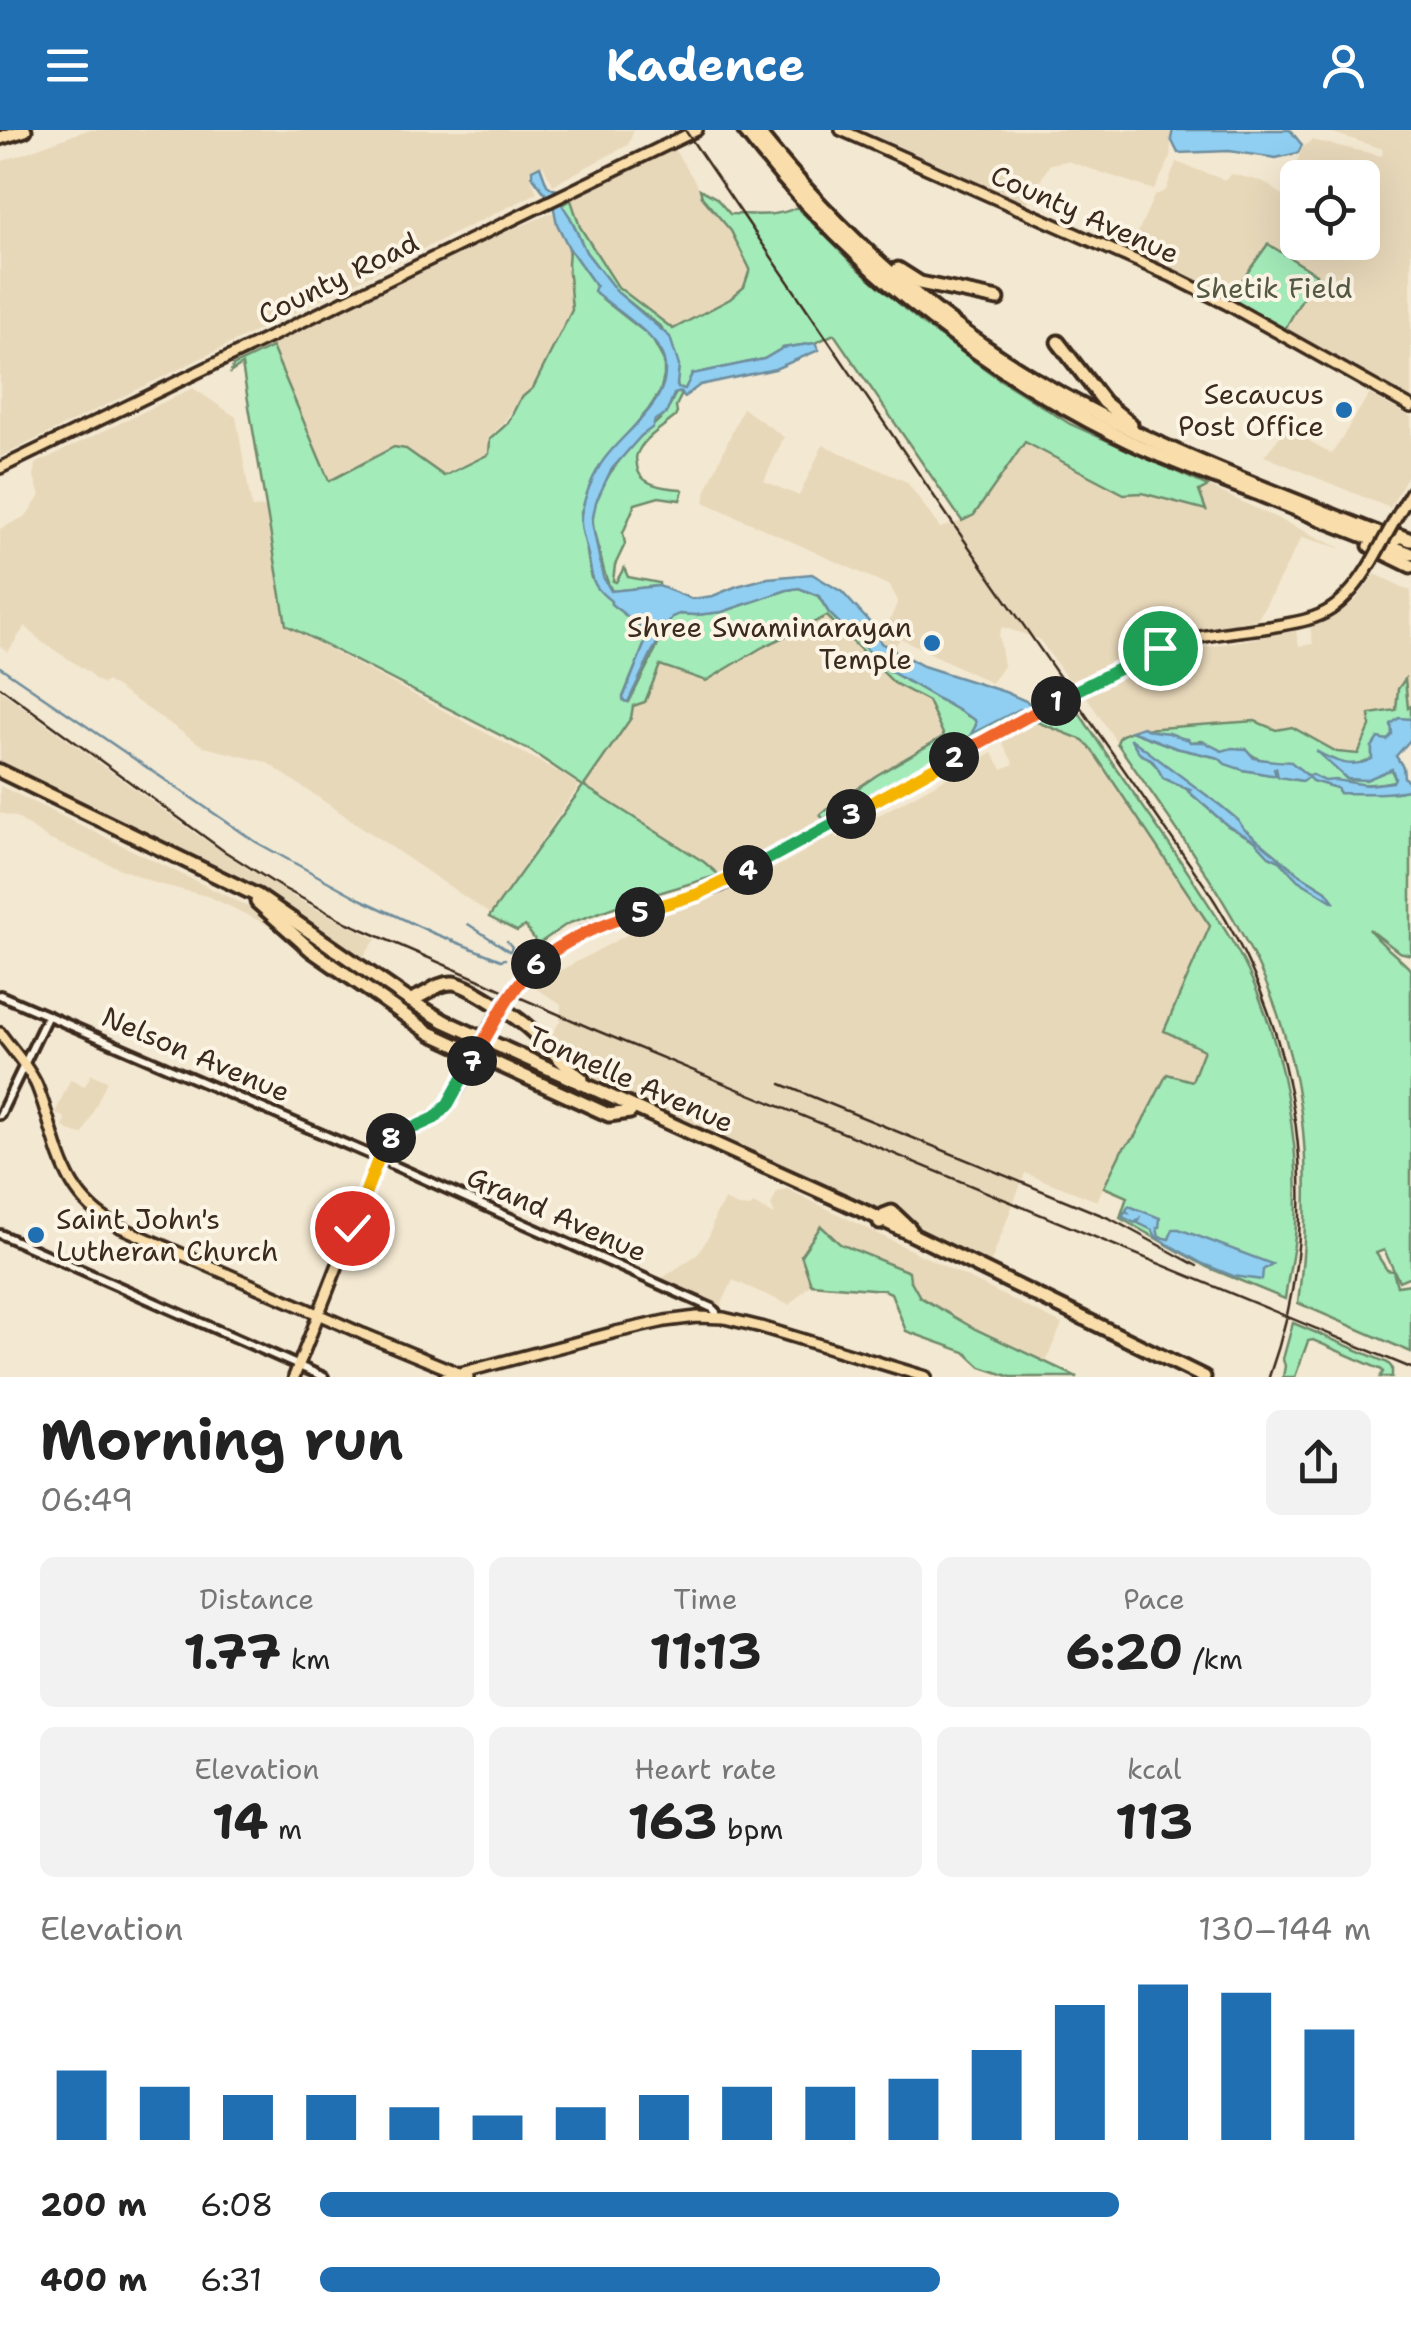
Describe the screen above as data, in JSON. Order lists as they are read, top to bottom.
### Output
{
  "streets": {
    "highway": ["Tonnelle Avenue"],
    "main road": ["County Avenue", "County Road"],
    "street": ["Nelson Avenue", "Grand Avenue"]
  },
  "crossings": [
    ["Nelson Avenue", "Grand Avenue"]
  ],
  "parks": ["Shetik Field"],
  "places": ["Secaucus Post Office", "Shree Swaminarayan Temple", "Saint John's Lutheran Church"],
  "page": {
    "header": "Kadence",
    "pins": [
      "1",
      "2",
      "3",
      "4",
      "5",
      "6",
      "7",
      "8"
    ],
    "heading": ["Morning run", "06:49"],
    "stats": [
      ["Distance", "1.77 km"],
      ["Time", "11:13"],
      ["Pace", "6:20 /km"],
      ["Elevation", "14 m"],
      ["Heart rate", "163 bpm"],
      ["kcal", "113"]
    ],
    "chart": ["Elevation", "130–144 m"],
    "list": [
      {
        "name": "200 m",
        "note": "6:08"
      },
      {
        "name": "400 m",
        "note": "6:31"
      }
    ]
  }
}
